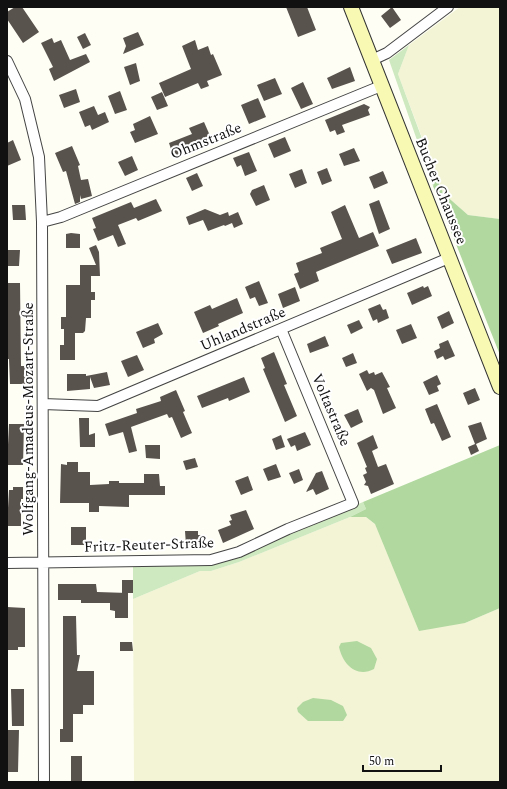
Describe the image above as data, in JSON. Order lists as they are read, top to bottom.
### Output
{
  "streets": {
    "main road": ["Bucher Chaussee"],
    "street": [
      "Ohmstraße",
      "Uhlandstraße",
      "Voltastraße",
      "Wolfgang-Amadeus-Mozart-Straße",
      "Fritz-Reuter-Straße"
    ]
  },
  "crossings": [
    ["Ohmstraße", "Bucher Chaussee"],
    ["Ohmstraße", "Wolfgang-Amadeus-Mozart-Straße"],
    ["Bucher Chaussee", "Uhlandstraße"],
    ["Uhlandstraße", "Voltastraße"],
    ["Uhlandstraße", "Wolfgang-Amadeus-Mozart-Straße"],
    ["Voltastraße", "Fritz-Reuter-Straße"],
    ["Wolfgang-Amadeus-Mozart-Straße", "Fritz-Reuter-Straße"]
  ],
  "scale_bar": "50 m"
}
